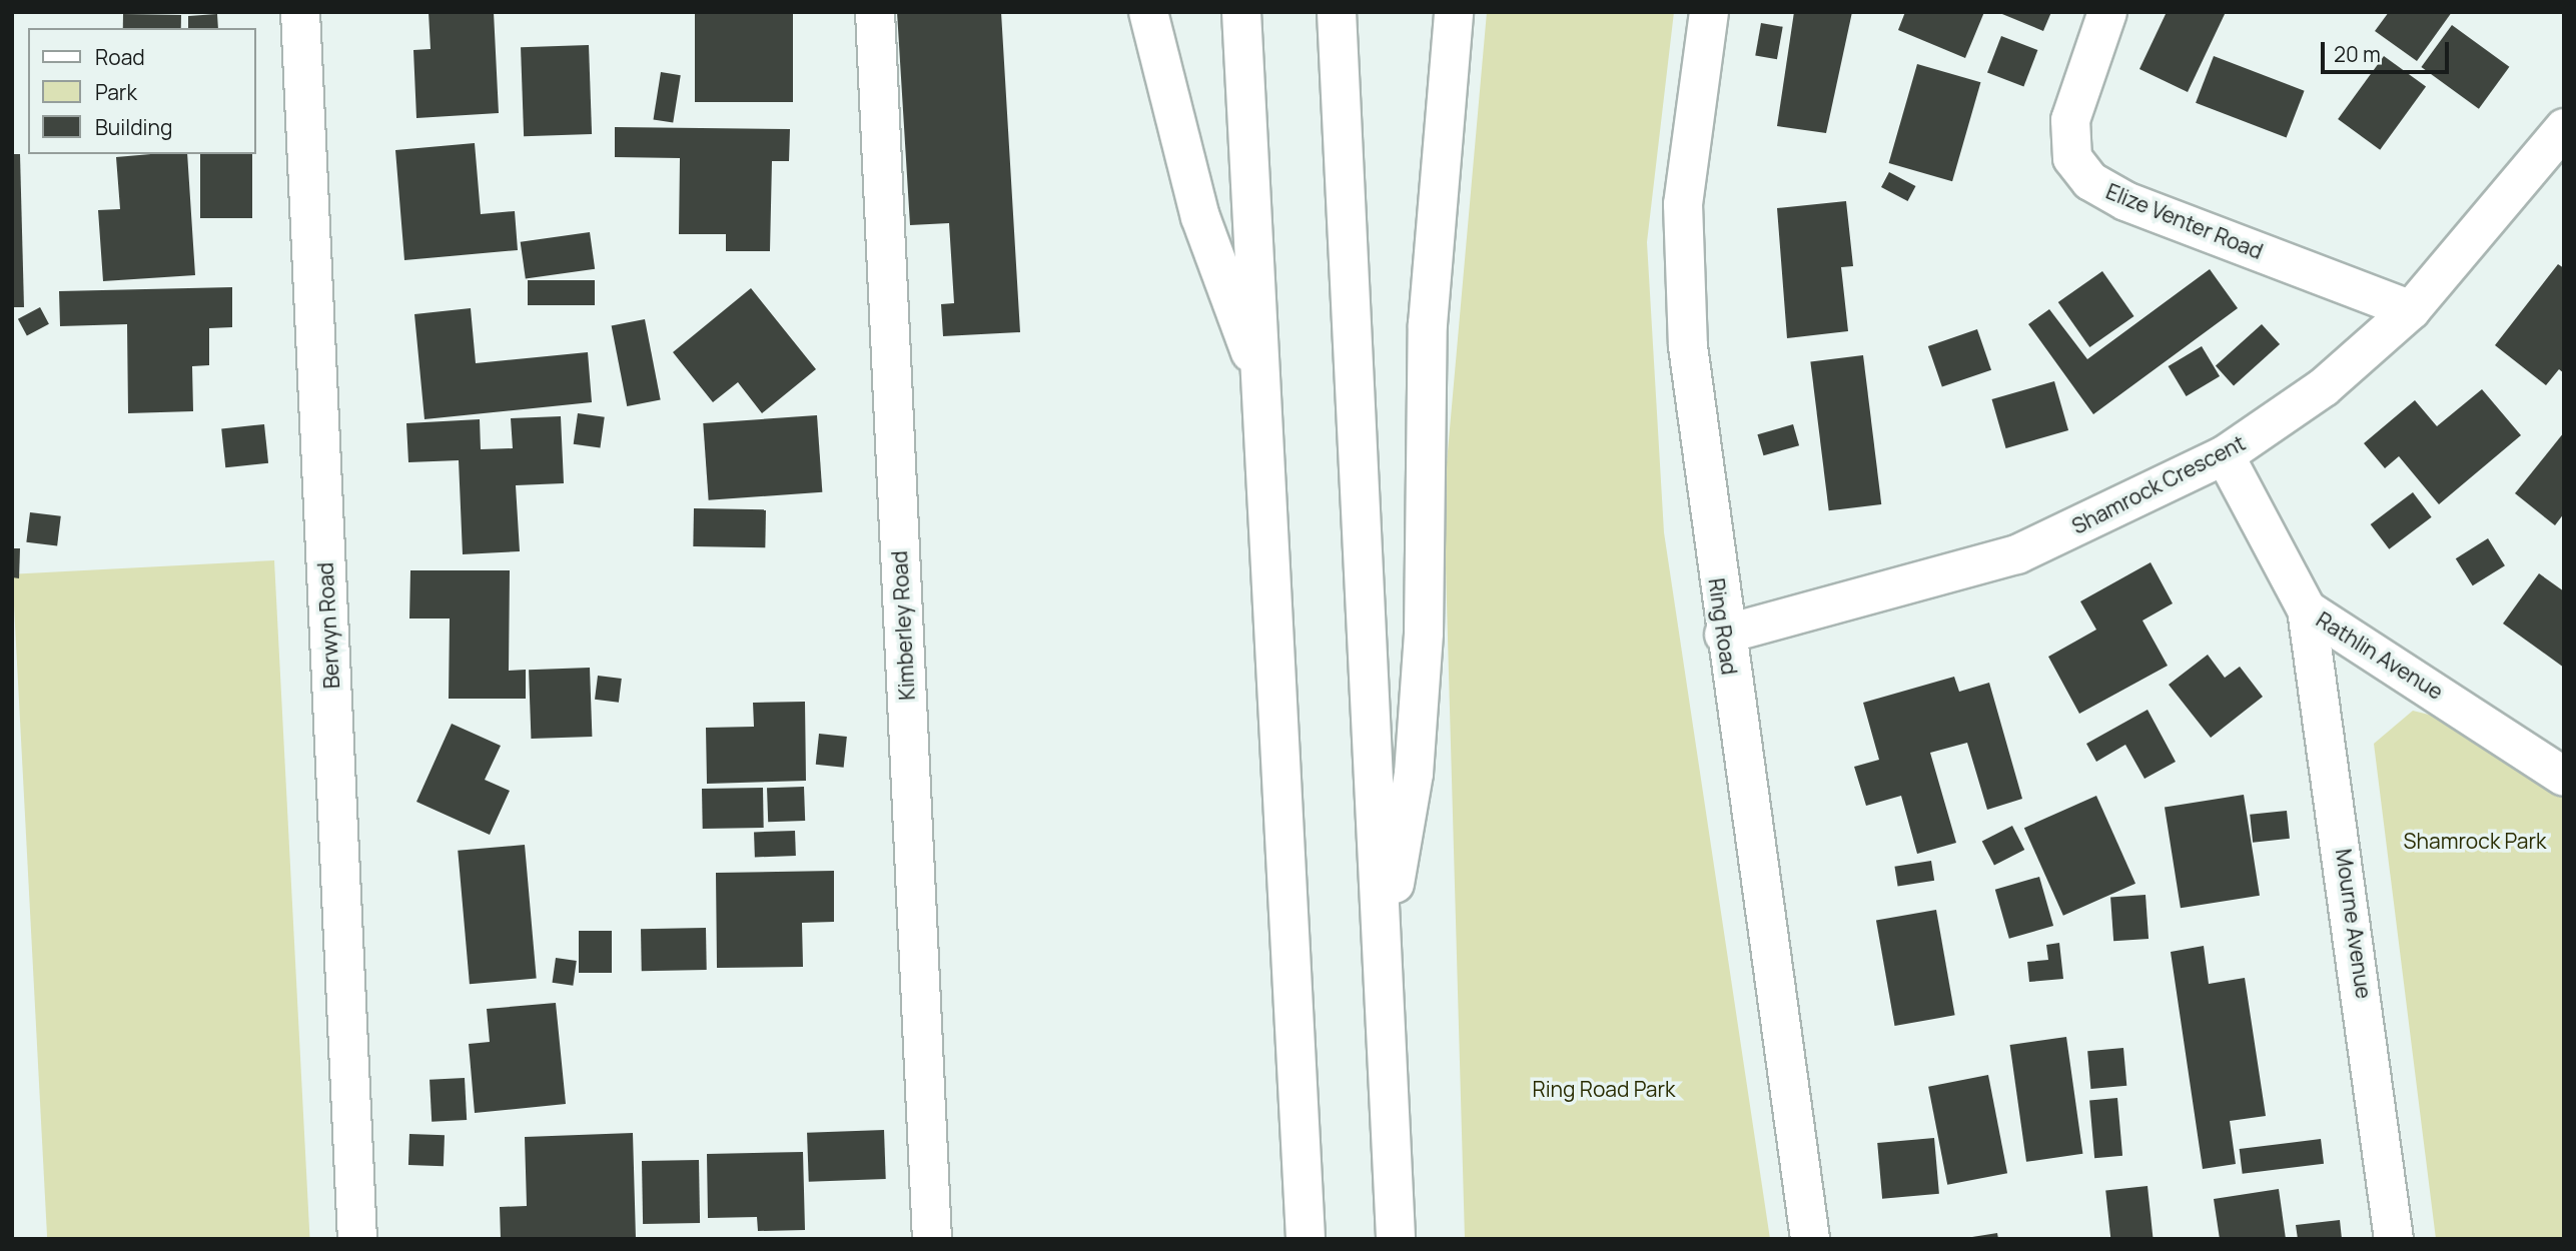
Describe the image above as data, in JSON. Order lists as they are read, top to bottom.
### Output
{
  "streets": {
    "main road": [
      "Elize Venter Road",
      "Shamrock Crescent",
      "Berwyn Road",
      "Kimberley Road",
      "Ring Road",
      "Rathlin Avenue",
      "Mourne Avenue"
    ]
  },
  "crossings": [
    ["Elize Venter Road", "Shamrock Crescent"],
    ["Shamrock Crescent", "Ring Road"],
    ["Shamrock Crescent", "Rathlin Avenue"],
    ["Rathlin Avenue", "Mourne Avenue"]
  ],
  "parks": ["Shamrock Park", "Ring Road Park"],
  "legend": ["Road", "Park", "Building"],
  "scale_bar": "20 m"
}
